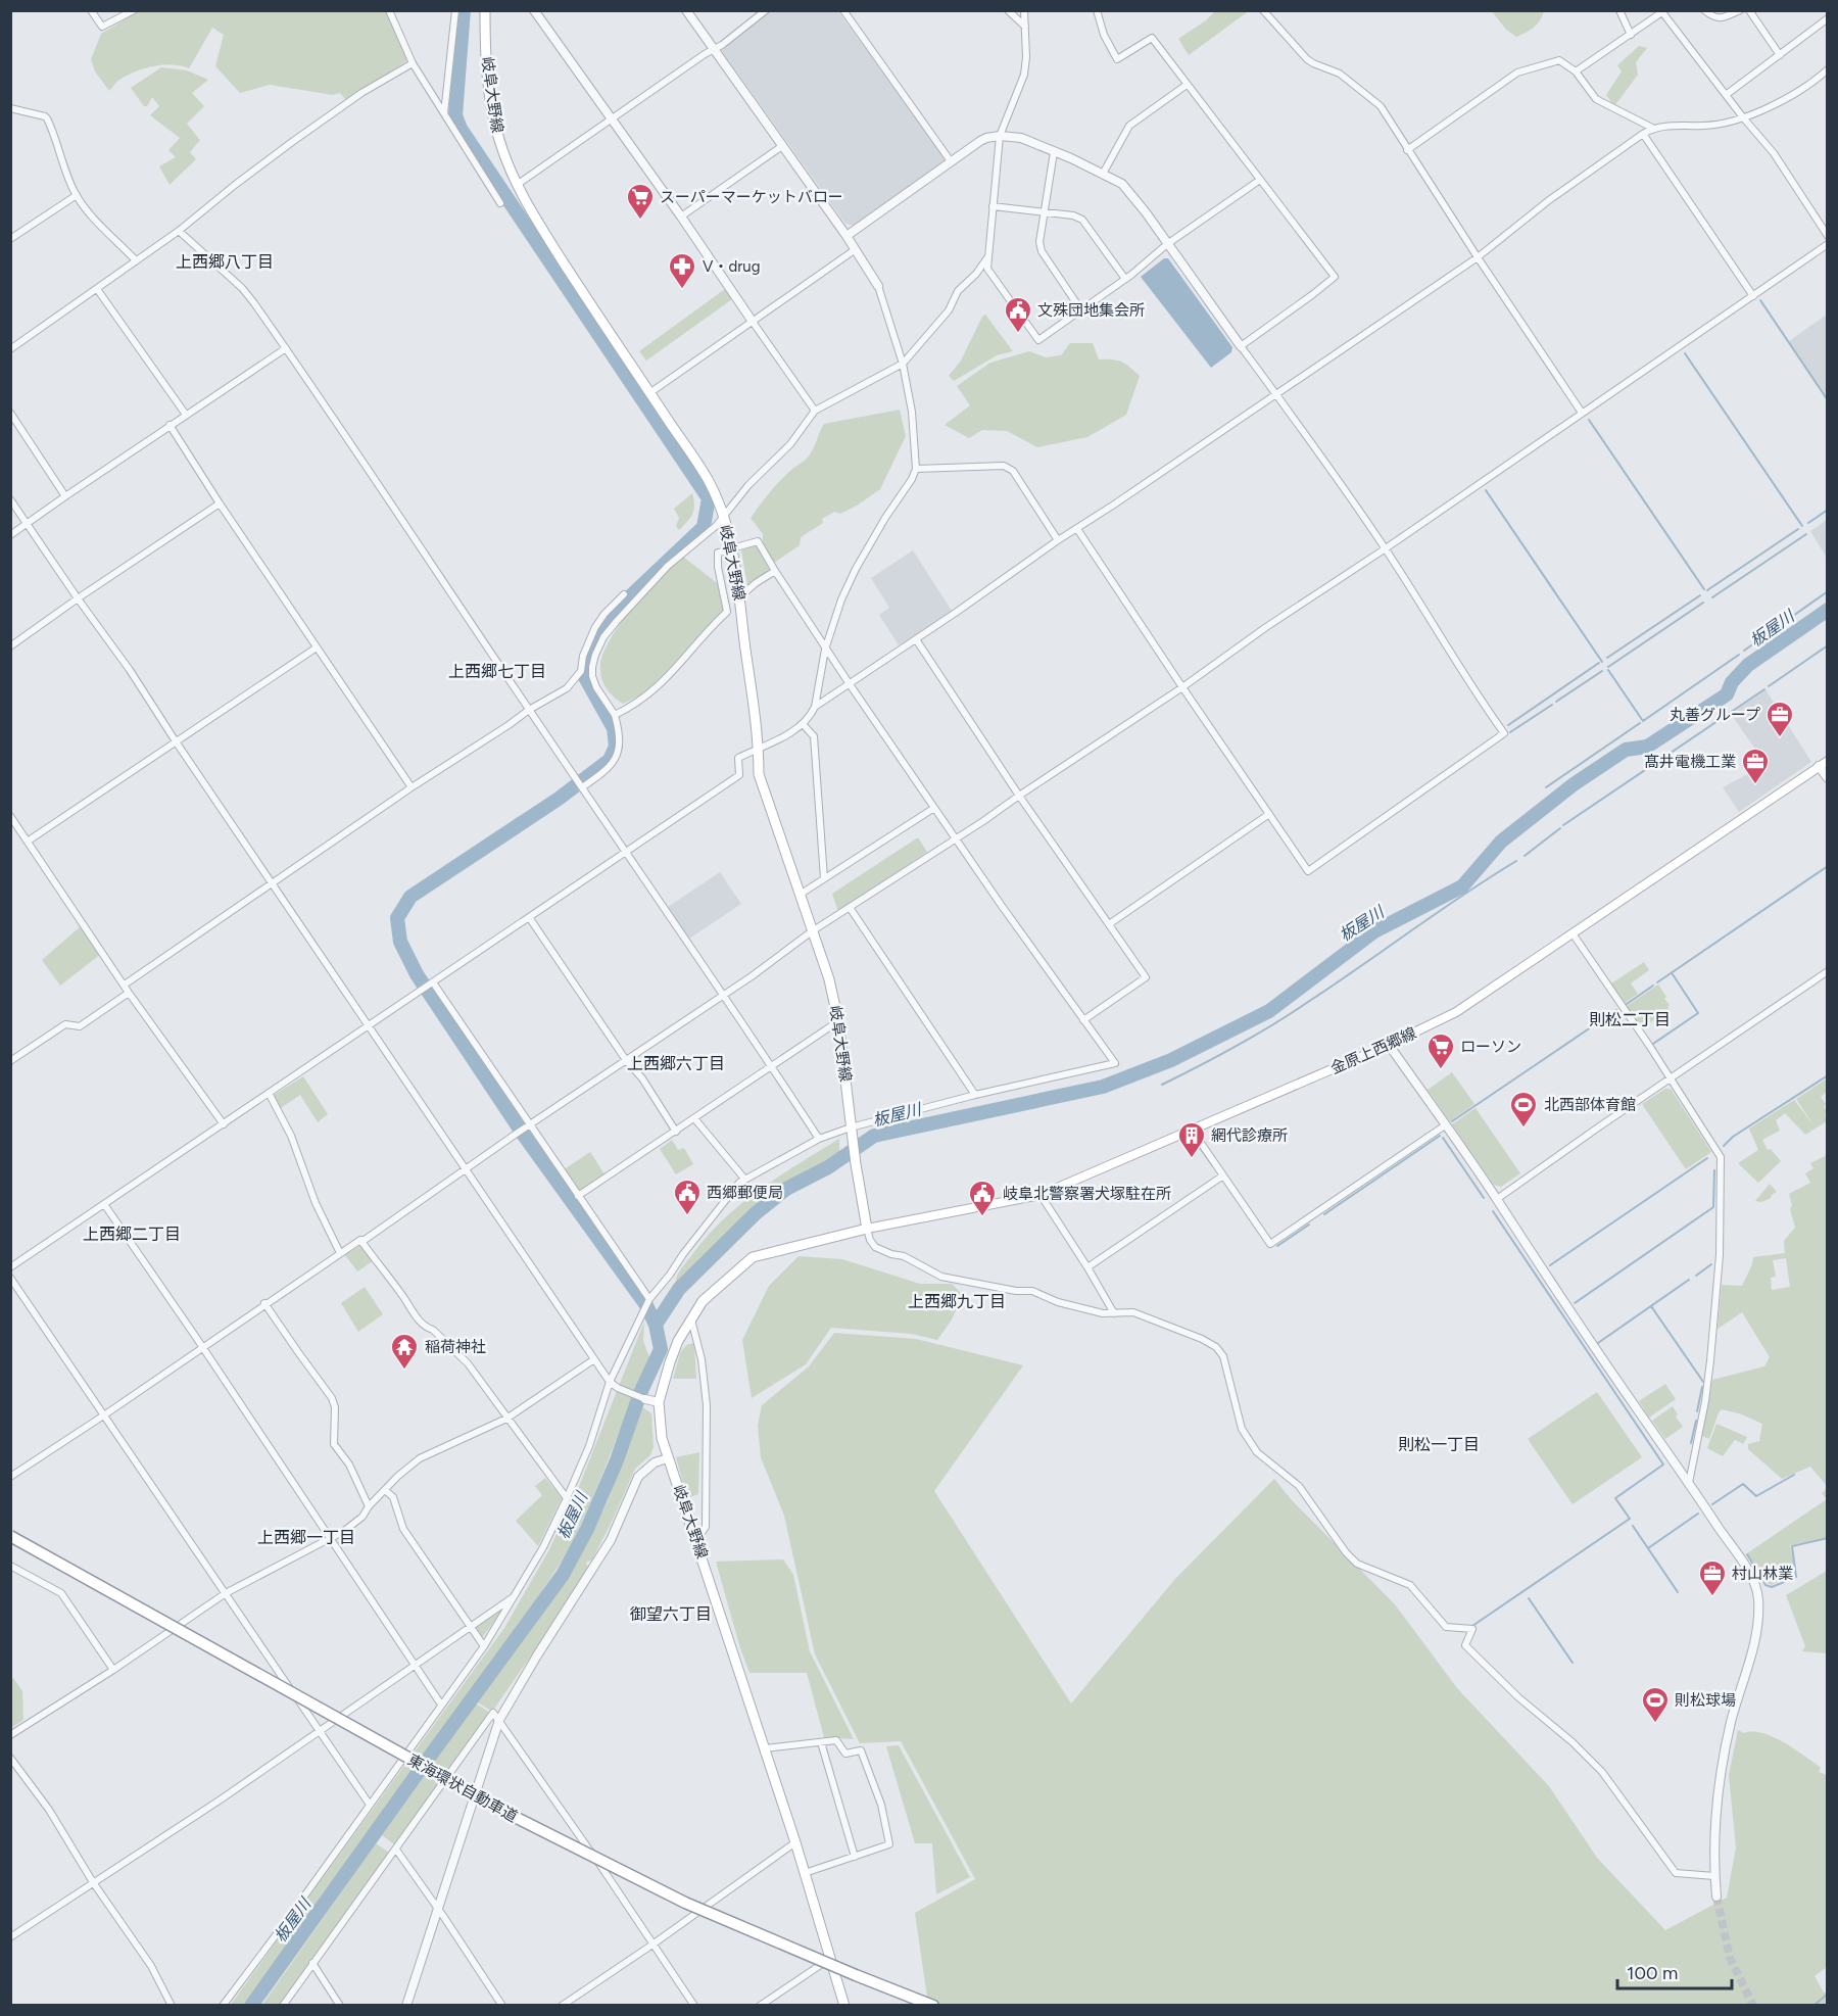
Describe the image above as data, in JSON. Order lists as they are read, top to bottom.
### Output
{
  "streets": {
    "highway": ["東海環状自動車道"],
    "main road": ["岐阜大野線", "金原上西郷線"]
  },
  "crossings": [
    ["岐阜大野線", "金原上西郷線"]
  ],
  "districts": [
    "上西郷八丁目",
    "上西郷七丁目",
    "則松二丁目",
    "上西郷六丁目",
    "上西郷二丁目",
    "上西郷九丁目",
    "則松一丁目",
    "上西郷一丁目",
    "御望六丁目"
  ],
  "water": ["板屋川"],
  "places": {
    "supermarket": ["スーパーマーケットバロー", "ローソン"],
    "pharmacy": ["V・drug"],
    "public building": ["文殊団地集会所", "西郷郵便局", "岐阜北警察署犬塚駐在所"],
    "office": ["丸善グループ", "髙井電機工業", "村山林業"],
    "sports": ["北西部体育館", "則松球場"],
    "building": ["網代診療所"],
    "temple": ["稲荷神社"]
  },
  "scale_bar": "100 m"
}
